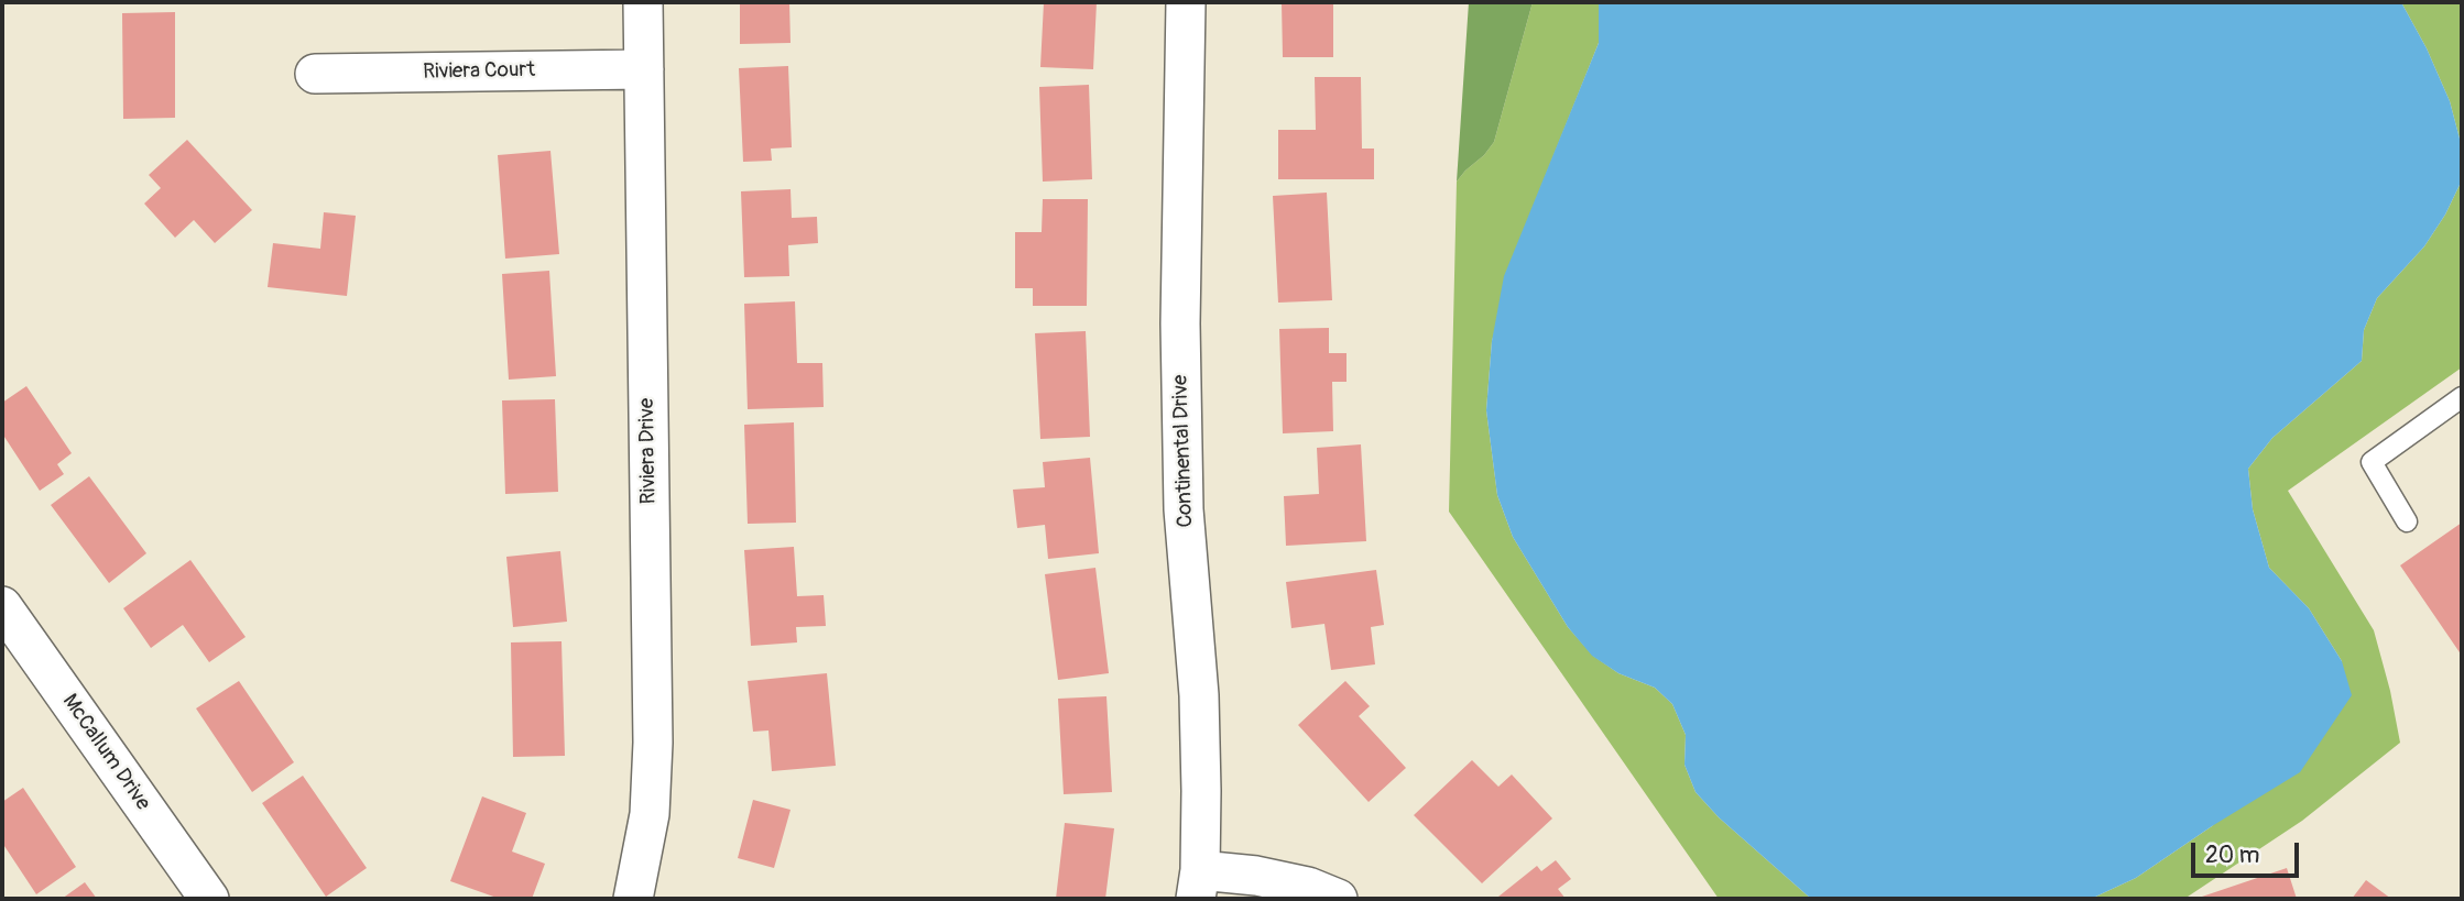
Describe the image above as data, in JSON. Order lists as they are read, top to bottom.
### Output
{
  "streets": {
    "street": [
      "Riviera Court",
      "Riviera Drive",
      "Continental Drive",
      "McCallum Drive"
    ]
  },
  "crossings": [
    ["Riviera Court", "Riviera Drive"]
  ],
  "scale_bar": "20 m"
}
